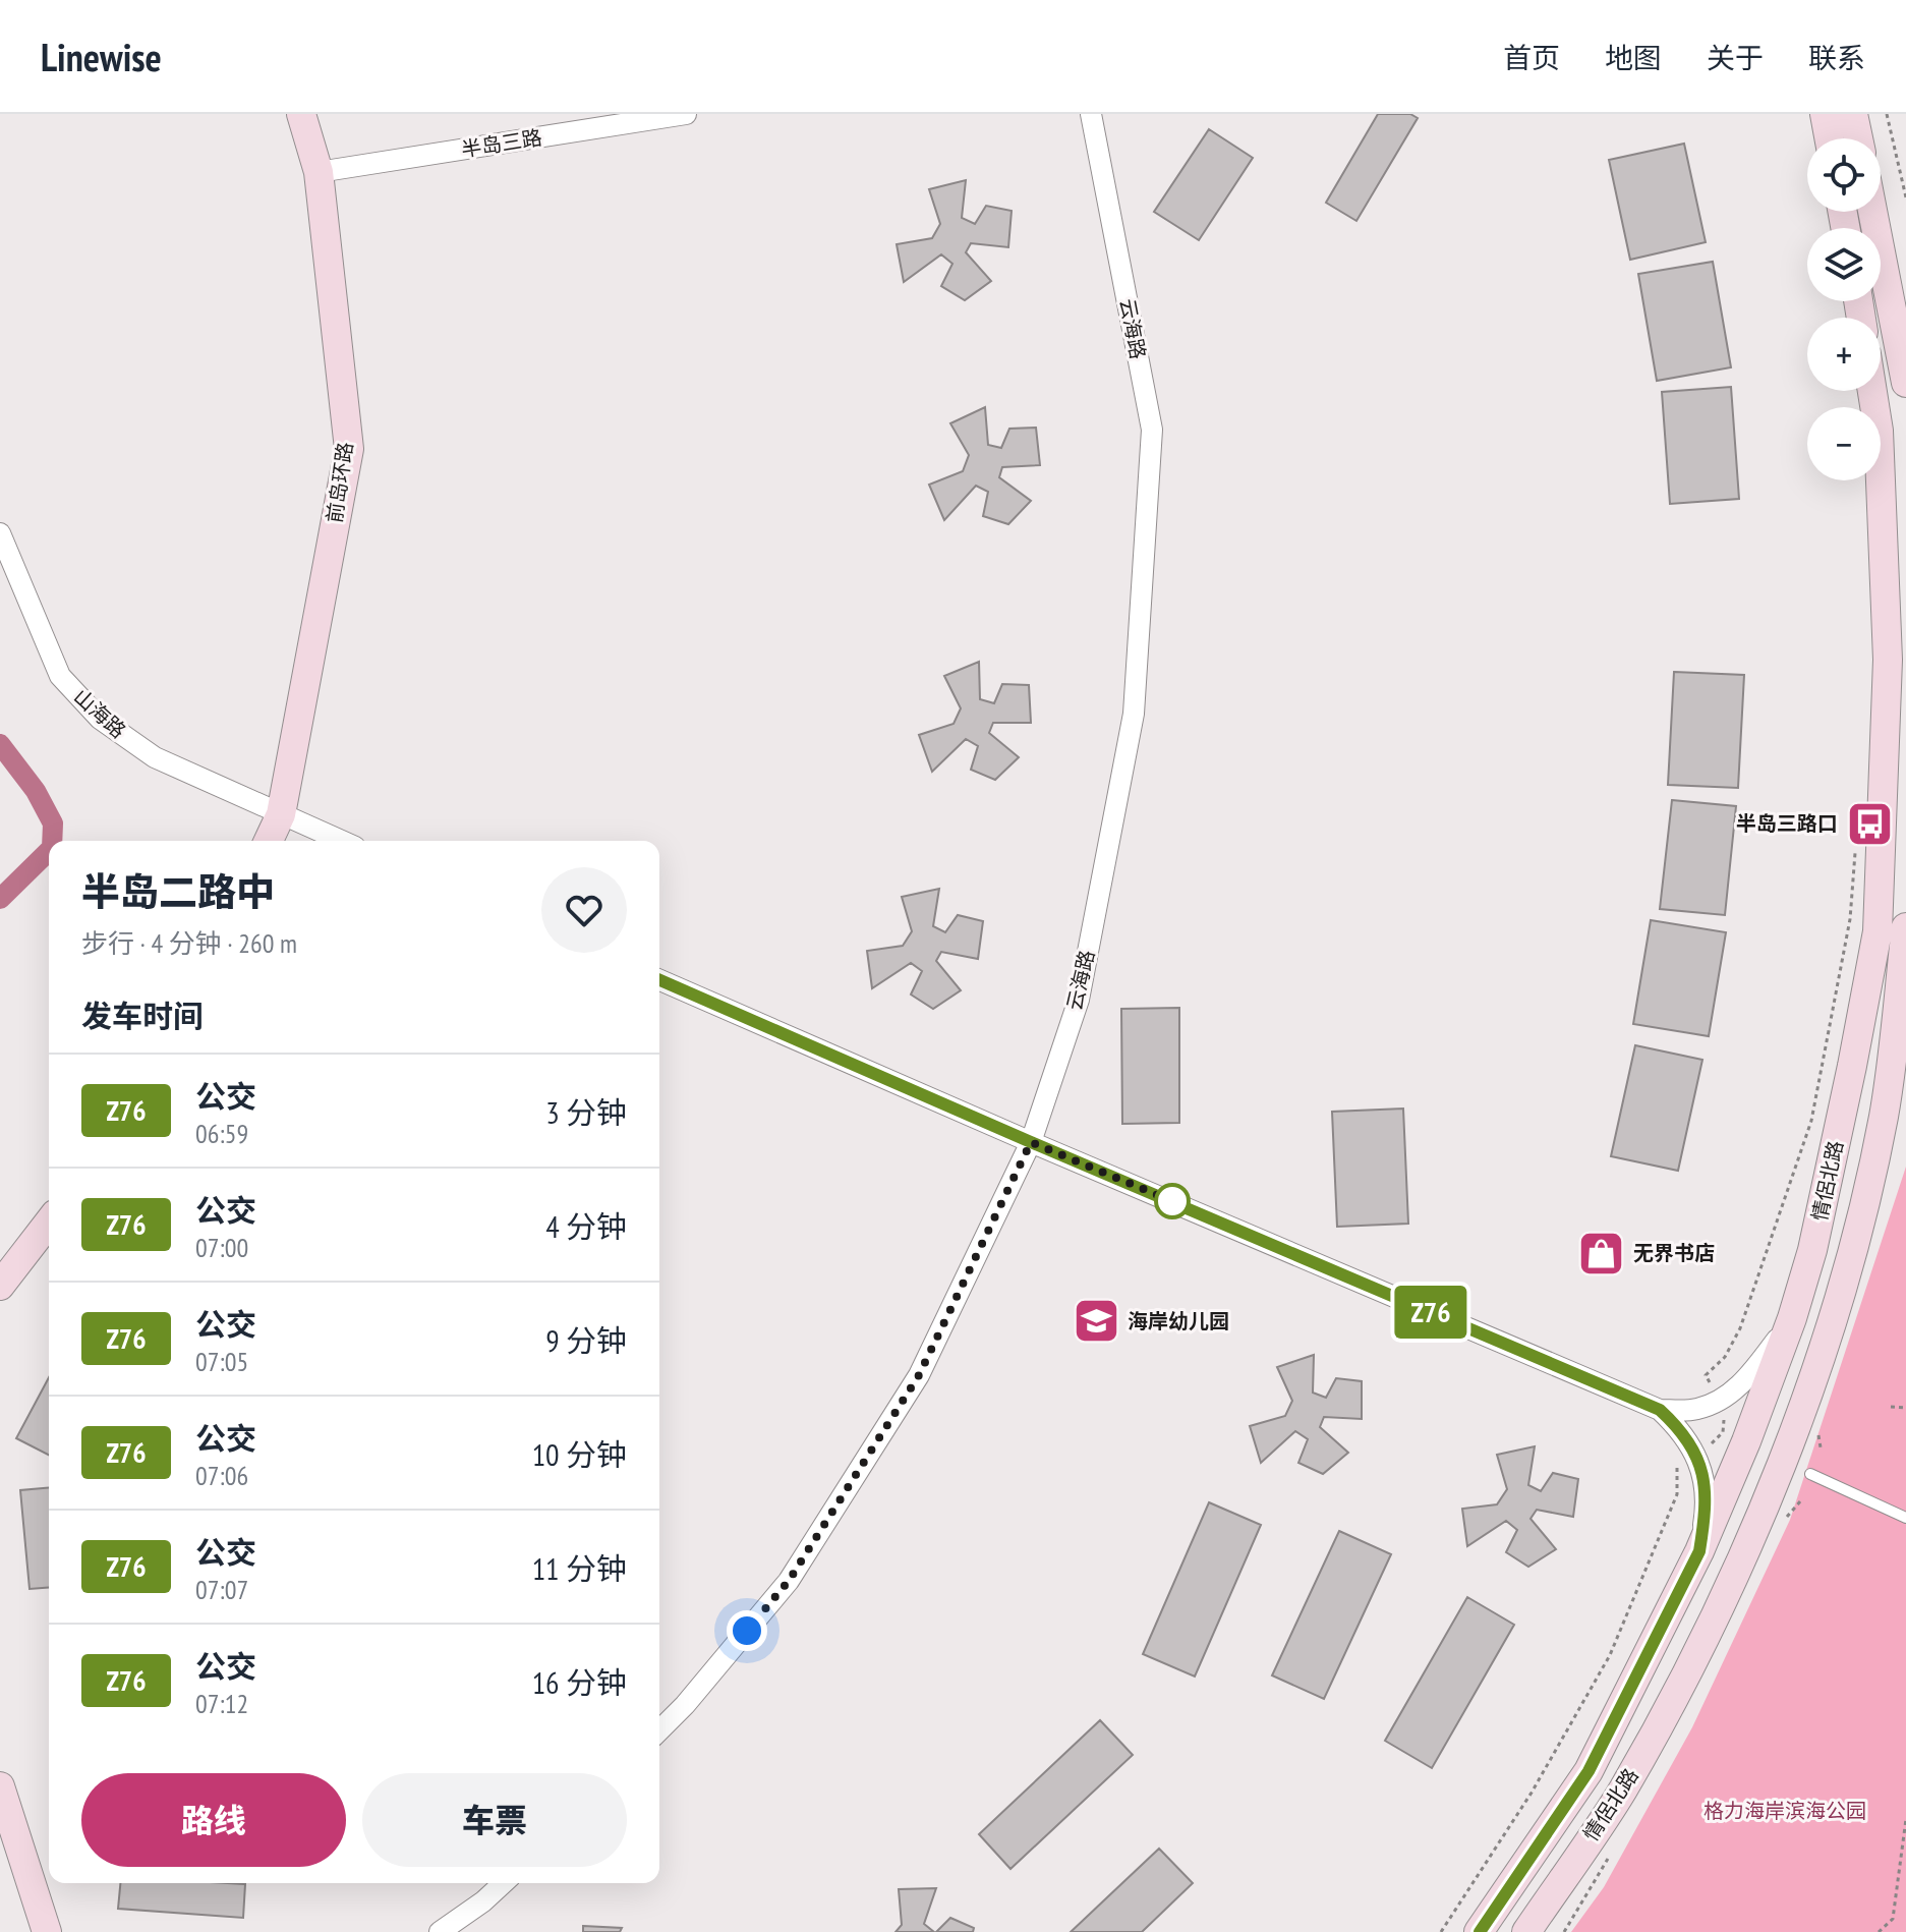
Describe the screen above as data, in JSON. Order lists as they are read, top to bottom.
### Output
{
  "streets": {
    "main road": ["前岛环路", "情侶北路"],
    "street": ["半岛三路", "云海路", "山海路"]
  },
  "crossings": [
    ["半岛三路", "前岛环路"],
    ["前岛环路", "山海路"]
  ],
  "parks": ["格力海岸滨海公园"],
  "places": {
    "bus stop": ["半岛三路口"],
    "shop": ["无界书店"],
    "school or university": ["海岸幼儿园"]
  },
  "lines": ["bus line Z76"],
  "page": {
    "header": "Linewise",
    "nav": [
      "首页",
      "地图",
      "关于",
      "联系"
    ],
    "on_map": "Z76",
    "map_buttons": ["+", "−"],
    "heading": [
      ["半岛二路中", "步行 · 4 分钟 · 260 m"],
      "发车时间"
    ],
    "list": [
      {
        "mark": "Z76",
        "name": "公交",
        "note": "06:59",
        "value": "3 分钟"
      },
      {
        "mark": "Z76",
        "name": "公交",
        "note": "07:00",
        "value": "4 分钟"
      },
      {
        "mark": "Z76",
        "name": "公交",
        "note": "07:05",
        "value": "9 分钟"
      },
      {
        "mark": "Z76",
        "name": "公交",
        "note": "07:06",
        "value": "10 分钟"
      },
      {
        "mark": "Z76",
        "name": "公交",
        "note": "07:07",
        "value": "11 分钟"
      },
      {
        "mark": "Z76",
        "name": "公交",
        "note": "07:12",
        "value": "16 分钟"
      }
    ],
    "buttons": ["路线", "车票"]
  }
}
